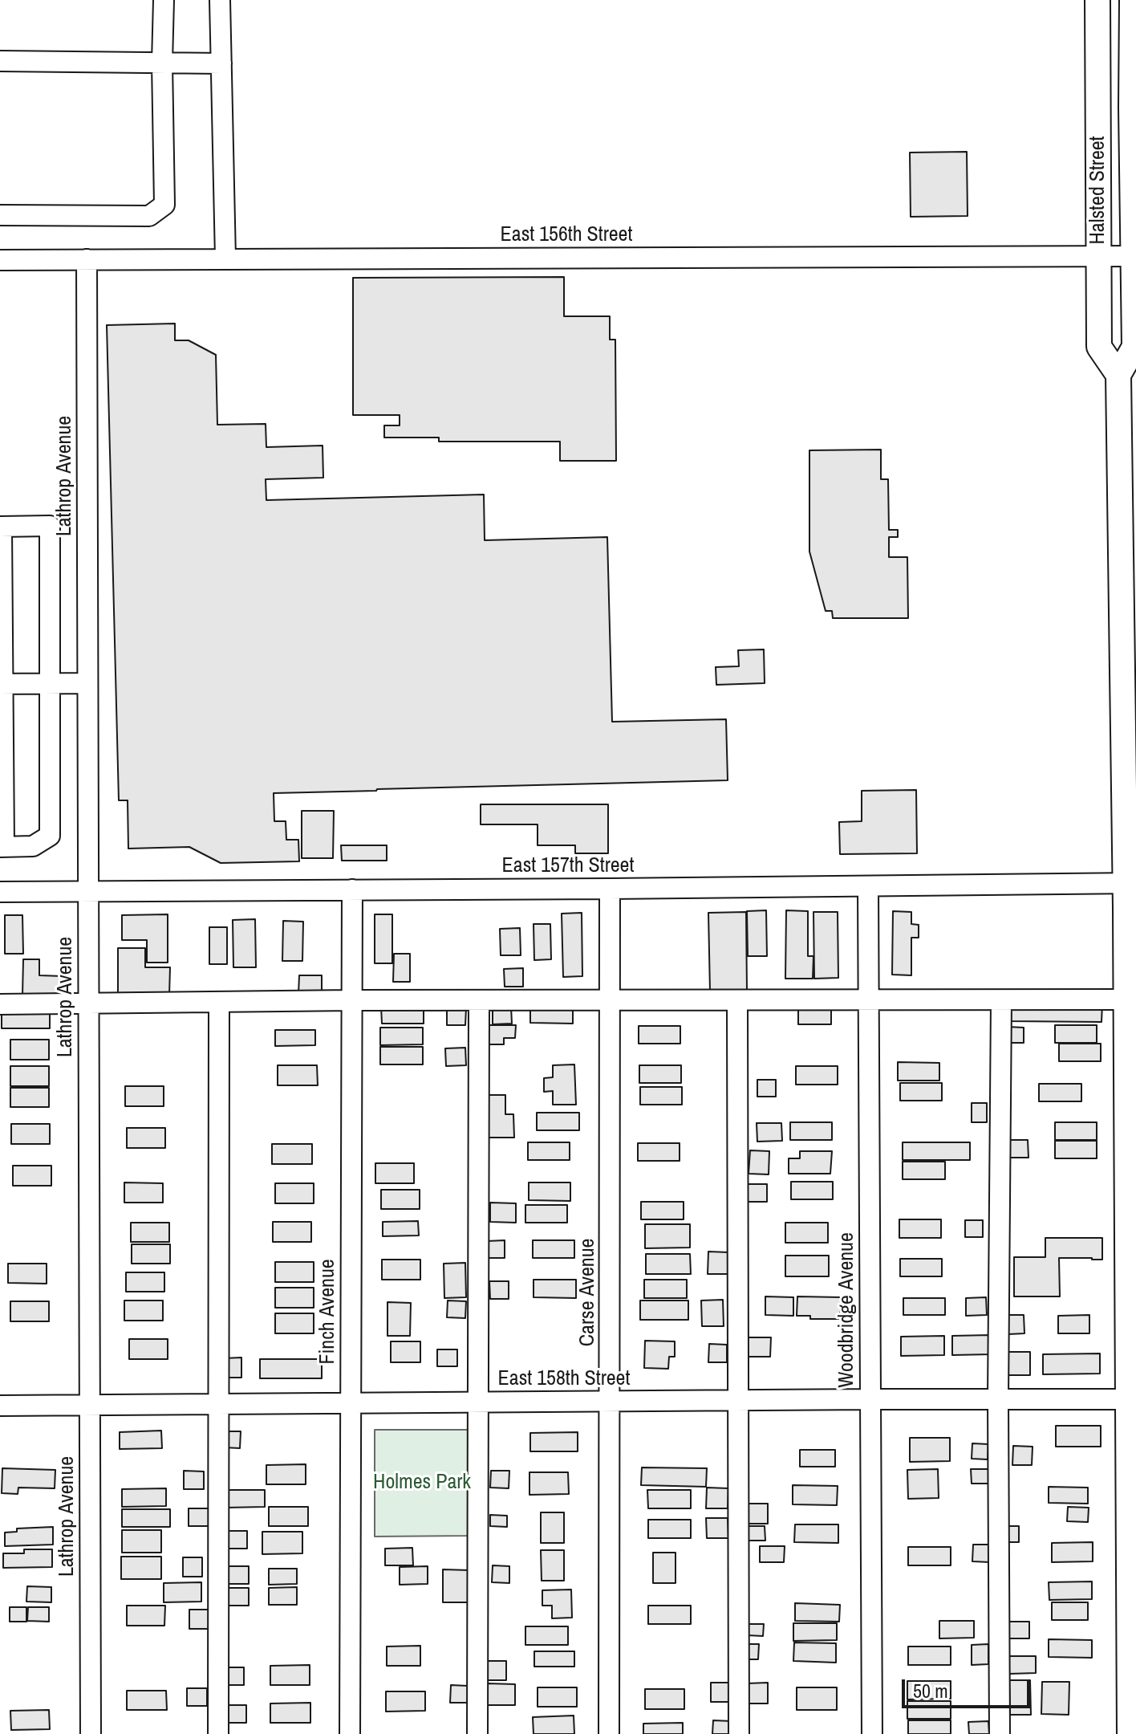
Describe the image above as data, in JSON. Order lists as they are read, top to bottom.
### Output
{
  "streets": {
    "main road": ["Halsted Street"],
    "street": [
      "East 156th Street",
      "Lathrop Avenue",
      "East 157th Street",
      "Carse Avenue",
      "Woodbridge Avenue",
      "Finch Avenue",
      "East 158th Street"
    ]
  },
  "crossings": [
    ["Halsted Street", "East 156th Street"],
    ["East 156th Street", "Lathrop Avenue"],
    ["Lathrop Avenue", "East 157th Street"],
    ["Lathrop Avenue", "East 158th Street"],
    ["East 157th Street", "Carse Avenue"],
    ["East 157th Street", "Woodbridge Avenue"],
    ["East 157th Street", "Finch Avenue"],
    ["Carse Avenue", "East 158th Street"],
    ["Woodbridge Avenue", "East 158th Street"],
    ["Finch Avenue", "East 158th Street"]
  ],
  "parks": ["Holmes Park"],
  "scale_bar": "50 m"
}
